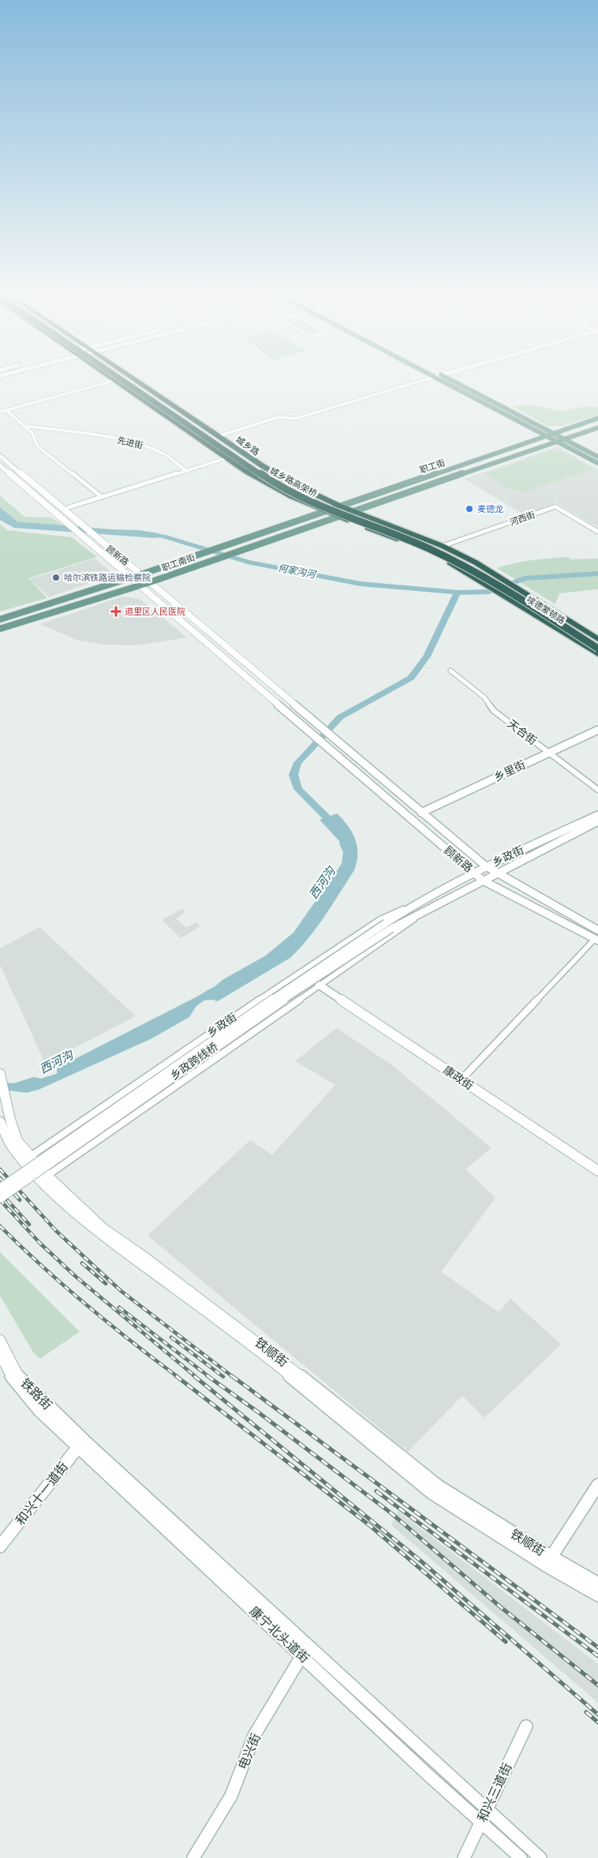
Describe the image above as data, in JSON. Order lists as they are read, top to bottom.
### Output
{
  "streets": {
    "highway": ["城乡路", "城乡路高架桥", "埃德蒙顿路"],
    "main road": [
      "职工街",
      "顾新路",
      "职工南街",
      "乡里街",
      "乡政街",
      "乡政跨线桥",
      "康政街",
      "铁顺街",
      "铁路街",
      "和兴十一道街",
      "康宁北头道街",
      "电兴街",
      "和兴三道街"
    ],
    "street": ["先进街", "河西街", "天合街"]
  },
  "crossings": [
    ["城乡路", "职工街"],
    ["城乡路", "河西街"],
    ["城乡路", "职工南街"],
    ["城乡路", "埃德蒙顿路"],
    ["职工街", "职工南街"],
    ["职工街", "埃德蒙顿路"],
    ["顾新路", "职工南街"],
    ["顾新路", "乡里街"],
    ["顾新路", "乡政街"],
    ["职工南街", "埃德蒙顿路"],
    ["天合街", "乡里街"],
    ["乡政街", "乡政跨线桥"],
    ["乡政街", "康政街"],
    ["乡政街", "铁顺街"],
    ["铁路街", "和兴十一道街"],
    ["铁路街", "康宁北头道街"],
    ["和兴十一道街", "康宁北头道街"],
    ["康宁北头道街", "电兴街"],
    ["康宁北头道街", "和兴三道街"]
  ],
  "water": ["何家沟河", "西河沟"],
  "places": {
    "other": ["麦德龙", "哈尔滨铁路运输检察院"],
    "health": ["道里区人民医院"]
  }
}
